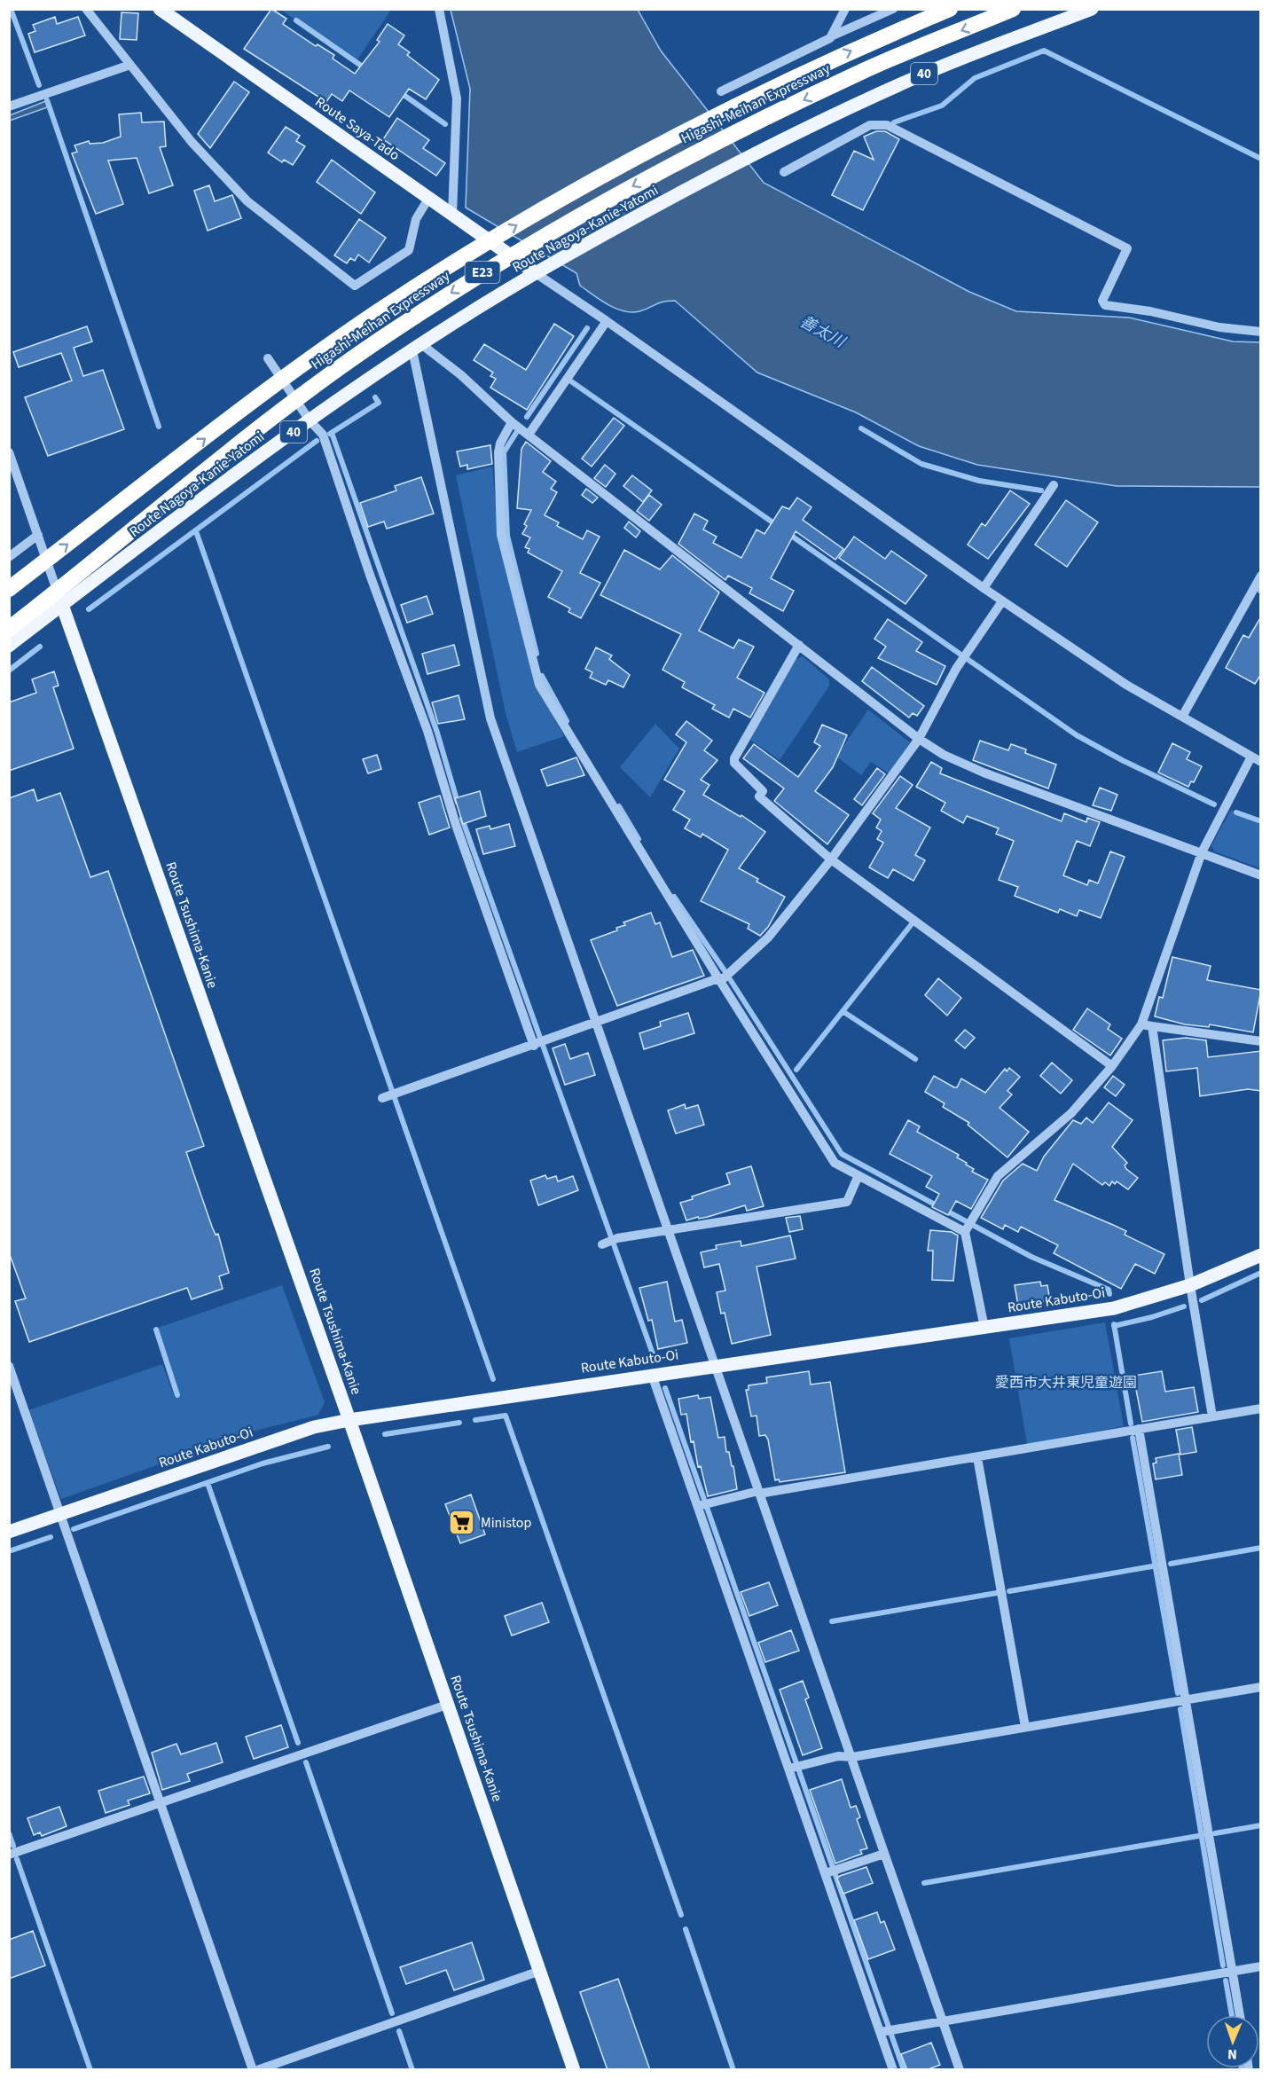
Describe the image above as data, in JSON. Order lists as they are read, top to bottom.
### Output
{
  "streets": {
    "highway": ["Higashi-Meihan Expressway", "E23"],
    "main road": [
      "40",
      "Route Saya-Tado",
      "Route Nagoya-Kanie-Yatomi",
      "Route Tsushima-Kanie",
      "Route Kabuto-Oi"
    ]
  },
  "crossings": [
    ["Route Saya-Tado", "Route Nagoya-Kanie-Yatomi"],
    ["Route Nagoya-Kanie-Yatomi", "Route Tsushima-Kanie"],
    ["Route Tsushima-Kanie", "Route Kabuto-Oi"]
  ],
  "water": ["善太川"],
  "parks": ["愛西市大井東児童遊園"],
  "places": {
    "supermarket": ["Ministop"]
  },
  "north": "bottom"
}
